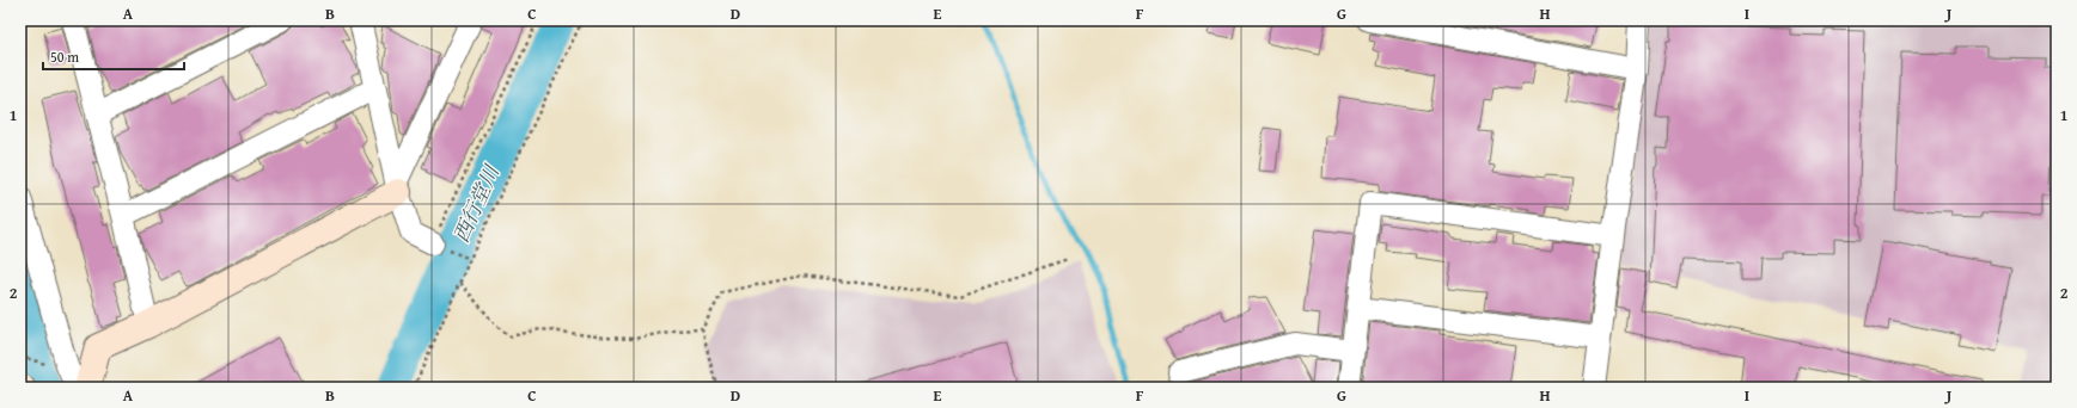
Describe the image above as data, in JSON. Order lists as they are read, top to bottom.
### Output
{
  "water": ["西行堂川"],
  "scale_bar": "50 m",
  "grid": {
    "columns": [
      "A",
      "B",
      "C",
      "D",
      "E",
      "F",
      "G",
      "H",
      "I",
      "J"
    ],
    "rows": ["1", "2"]
  }
}
